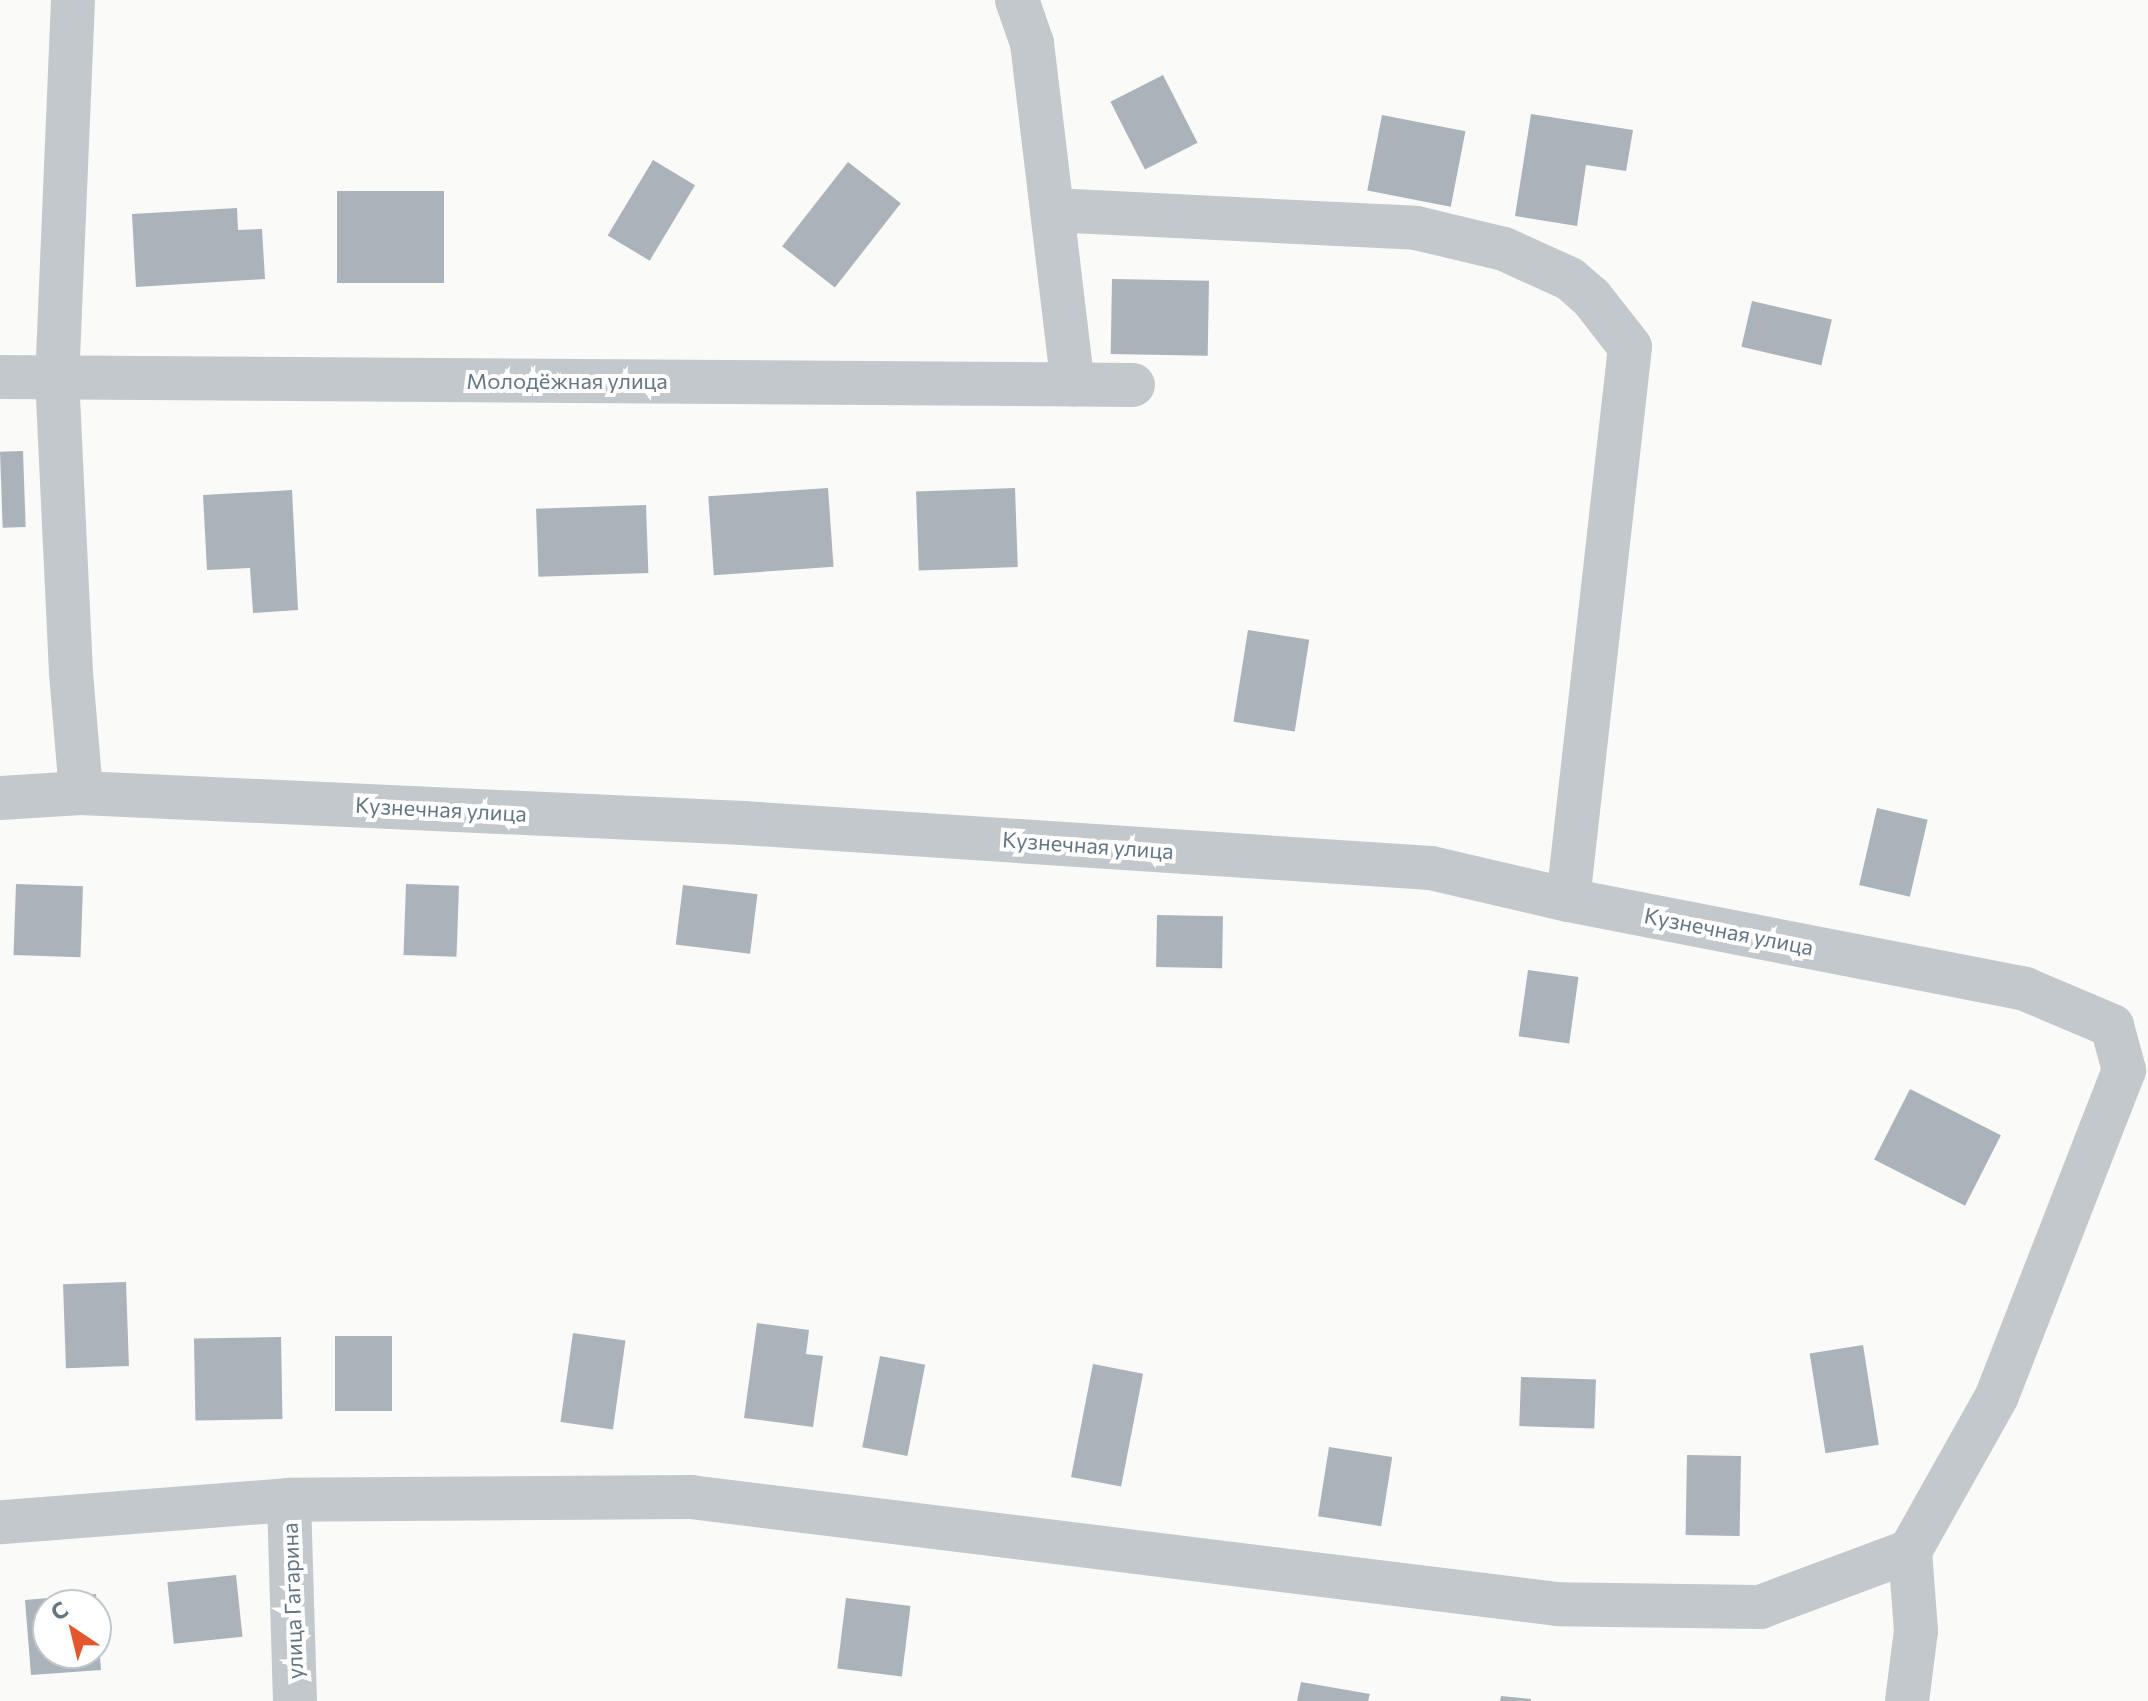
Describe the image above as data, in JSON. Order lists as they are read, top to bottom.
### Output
{
  "streets": {
    "street": ["Молодёжная улица", "Кузнечная улица", "улица Гагарина"]
  },
  "north": "top left"
}
